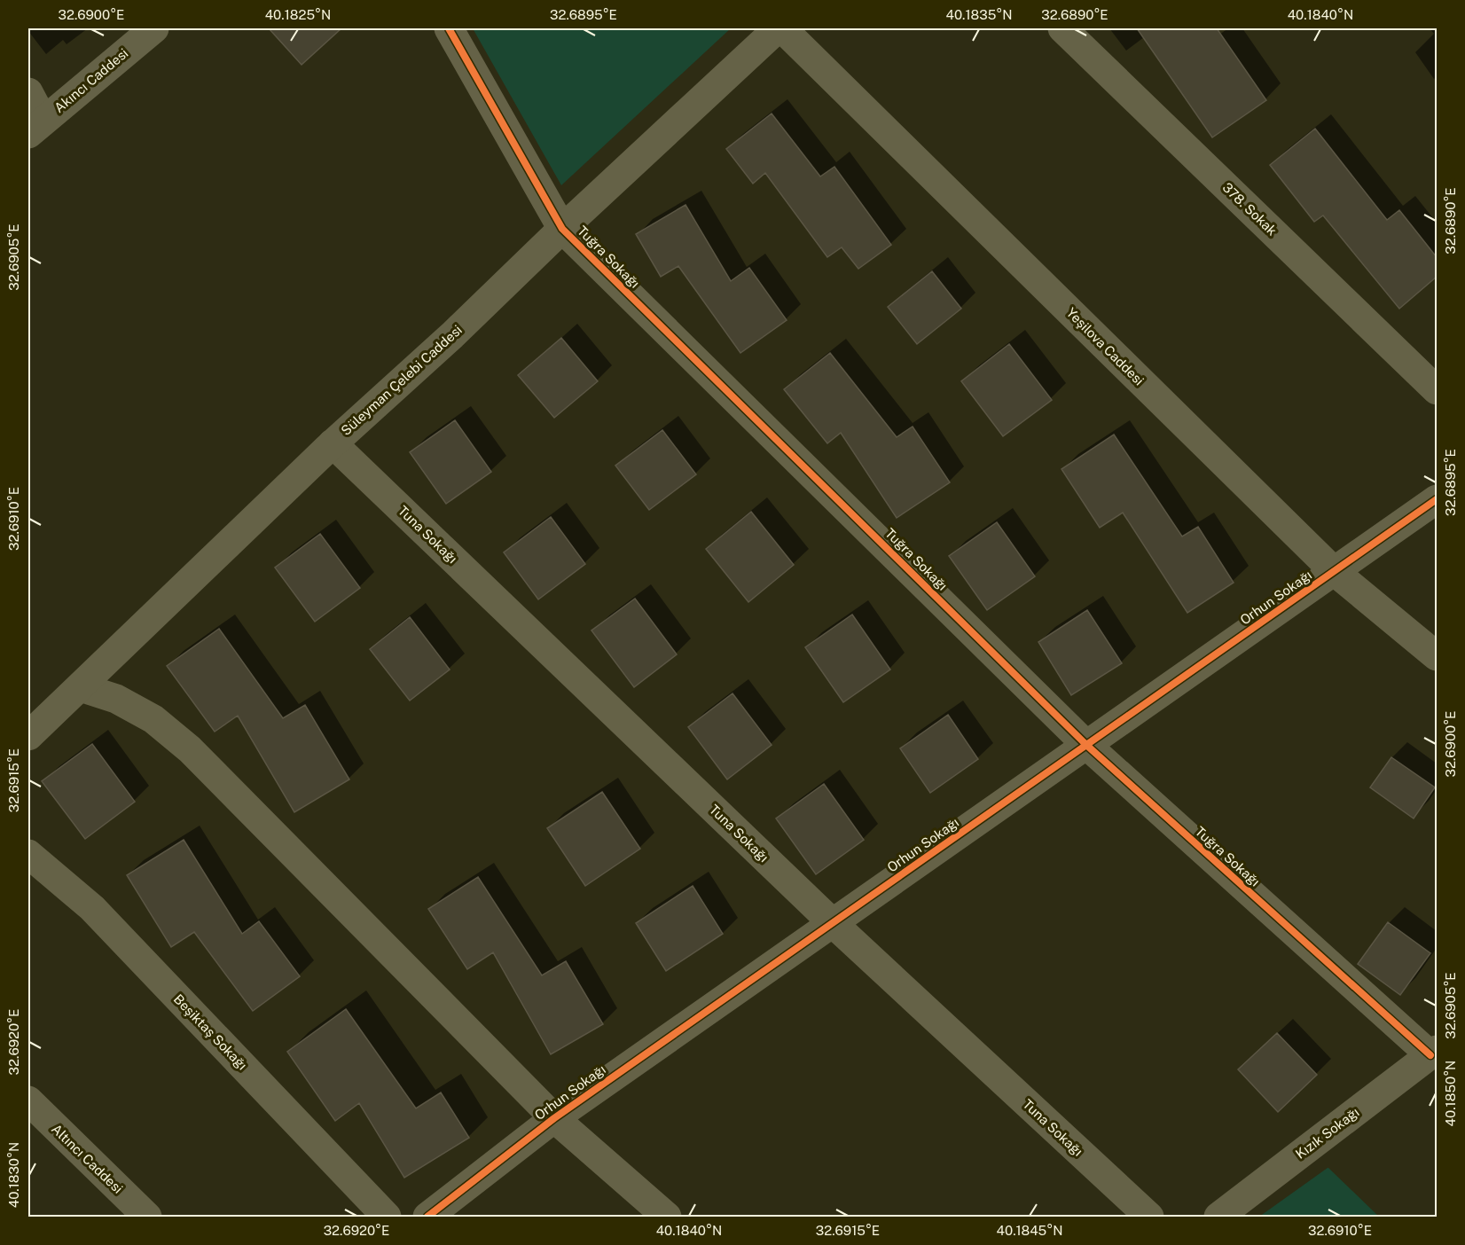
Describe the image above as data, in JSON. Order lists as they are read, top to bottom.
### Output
{
  "streets": {
    "street": [
      "Akıncı Caddesi",
      "378. Sokak",
      "Tuğra Sokağı",
      "Yeşilova Caddesi",
      "Süleyman Çelebi Caddesi",
      "Tuna Sokağı",
      "Orhun Sokağı",
      "Beşiktaş Sokağı",
      "Kızık Sokağı",
      "Altıncı Caddesi"
    ]
  },
  "crossings": [
    ["Tuğra Sokağı", "Süleyman Çelebi Caddesi"],
    ["Tuğra Sokağı", "Orhun Sokağı"],
    ["Tuğra Sokağı", "Kızık Sokağı"],
    ["Yeşilova Caddesi", "Süleyman Çelebi Caddesi"],
    ["Yeşilova Caddesi", "Orhun Sokağı"],
    ["Süleyman Çelebi Caddesi", "Tuna Sokağı"],
    ["Tuna Sokağı", "Orhun Sokağı"]
  ],
  "coordinates": [
    "32.6900°E",
    "40.1825°N",
    "32.6895°E",
    "40.1835°N",
    "32.6890°E",
    "40.1840°N",
    "32.6905°E",
    "32.6910°E",
    "32.6915°E",
    "32.6920°E",
    "40.1850°N",
    "40.1830°N",
    "40.1845°N"
  ]
}
